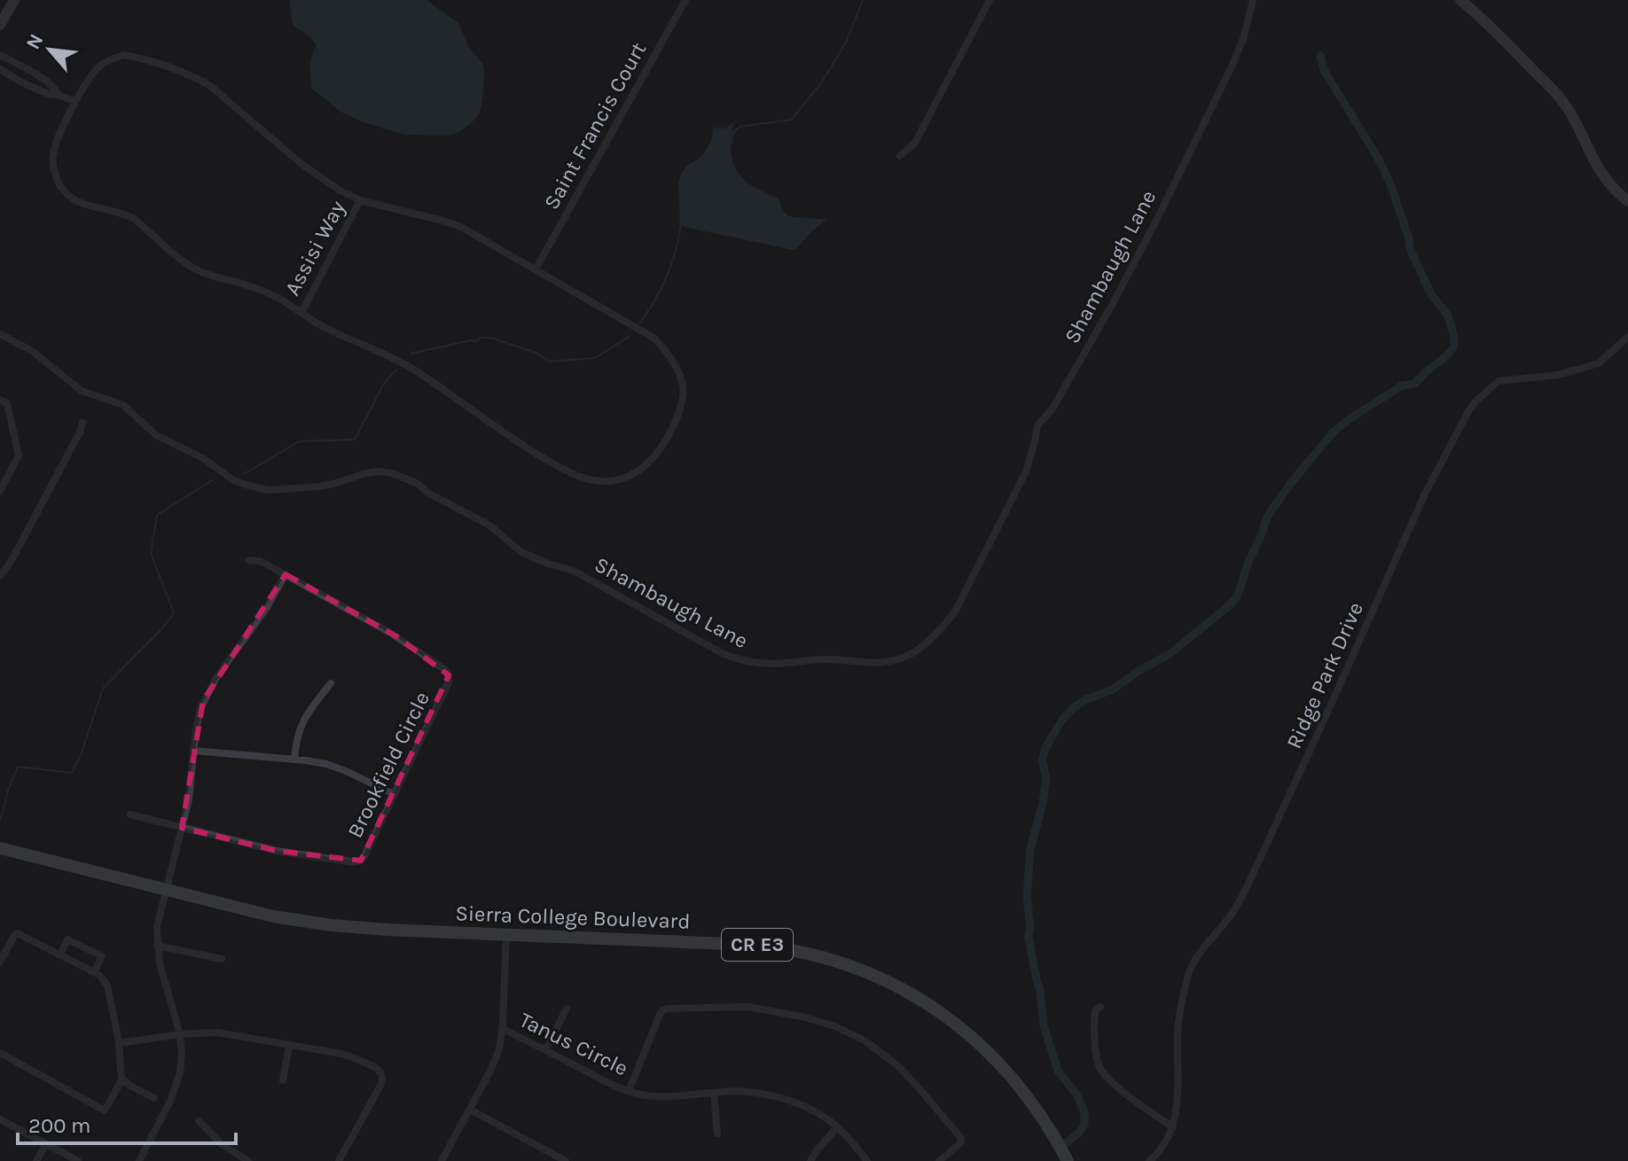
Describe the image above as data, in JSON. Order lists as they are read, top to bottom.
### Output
{
  "streets": {
    "main road": ["Sierra College Boulevard", "CR E3"],
    "street": [
      "Saint Francis Court",
      "Assisi Way",
      "Shambaugh Lane",
      "Ridge Park Drive",
      "Brookfield Circle",
      "Tanus Circle"
    ]
  },
  "scale_bar": "200 m",
  "north": "top left"
}
